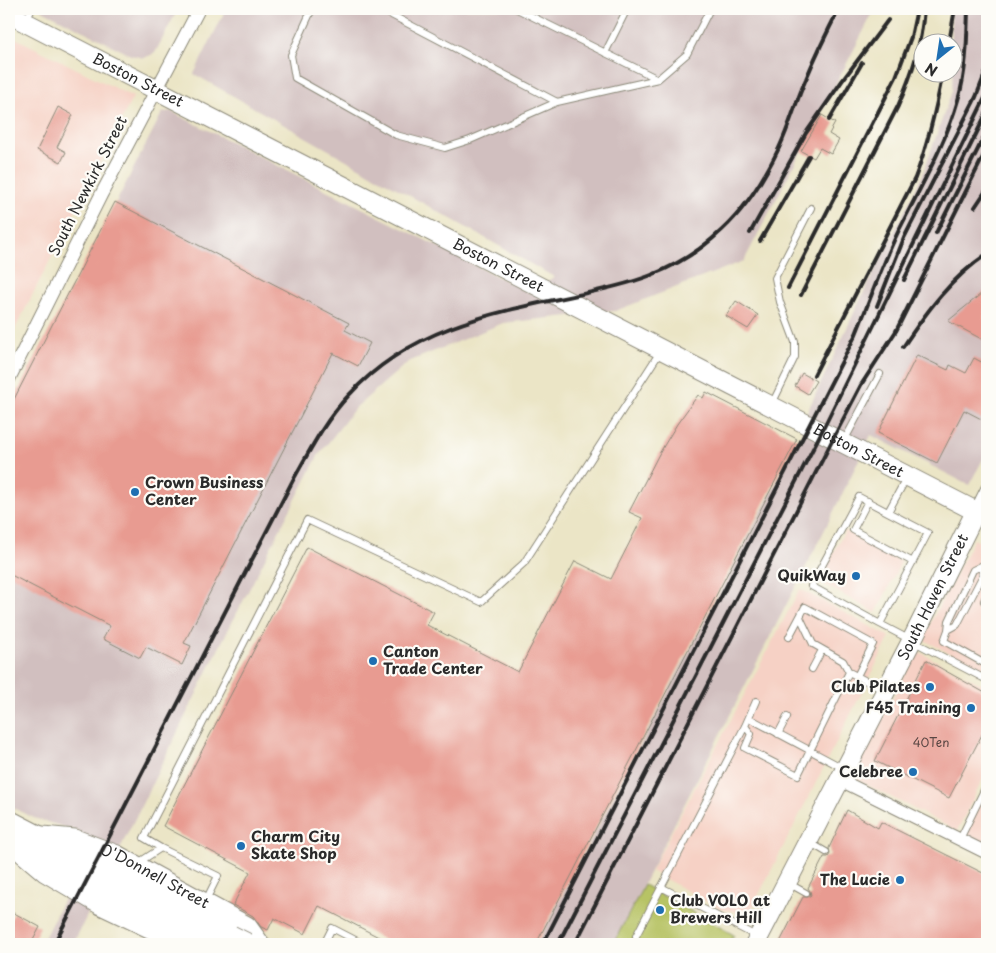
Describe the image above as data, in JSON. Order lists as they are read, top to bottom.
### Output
{
  "streets": {
    "main road": ["Boston Street", "South Haven Street", "O'Donnell Street"],
    "street": ["South Newkirk Street"]
  },
  "crossings": [
    ["Boston Street", "South Newkirk Street"],
    ["Boston Street", "South Haven Street"]
  ],
  "places": [
    "Crown Business Center",
    "QuikWay",
    "Canton Trade Center",
    "Club Pilates",
    "F45 Training",
    "Celebree",
    "Charm City Skate Shop",
    "The Lucie",
    "Club VOLO at Brewers Hill"
  ],
  "house_numbers": ["40Ten"],
  "north": "bottom left"
}
